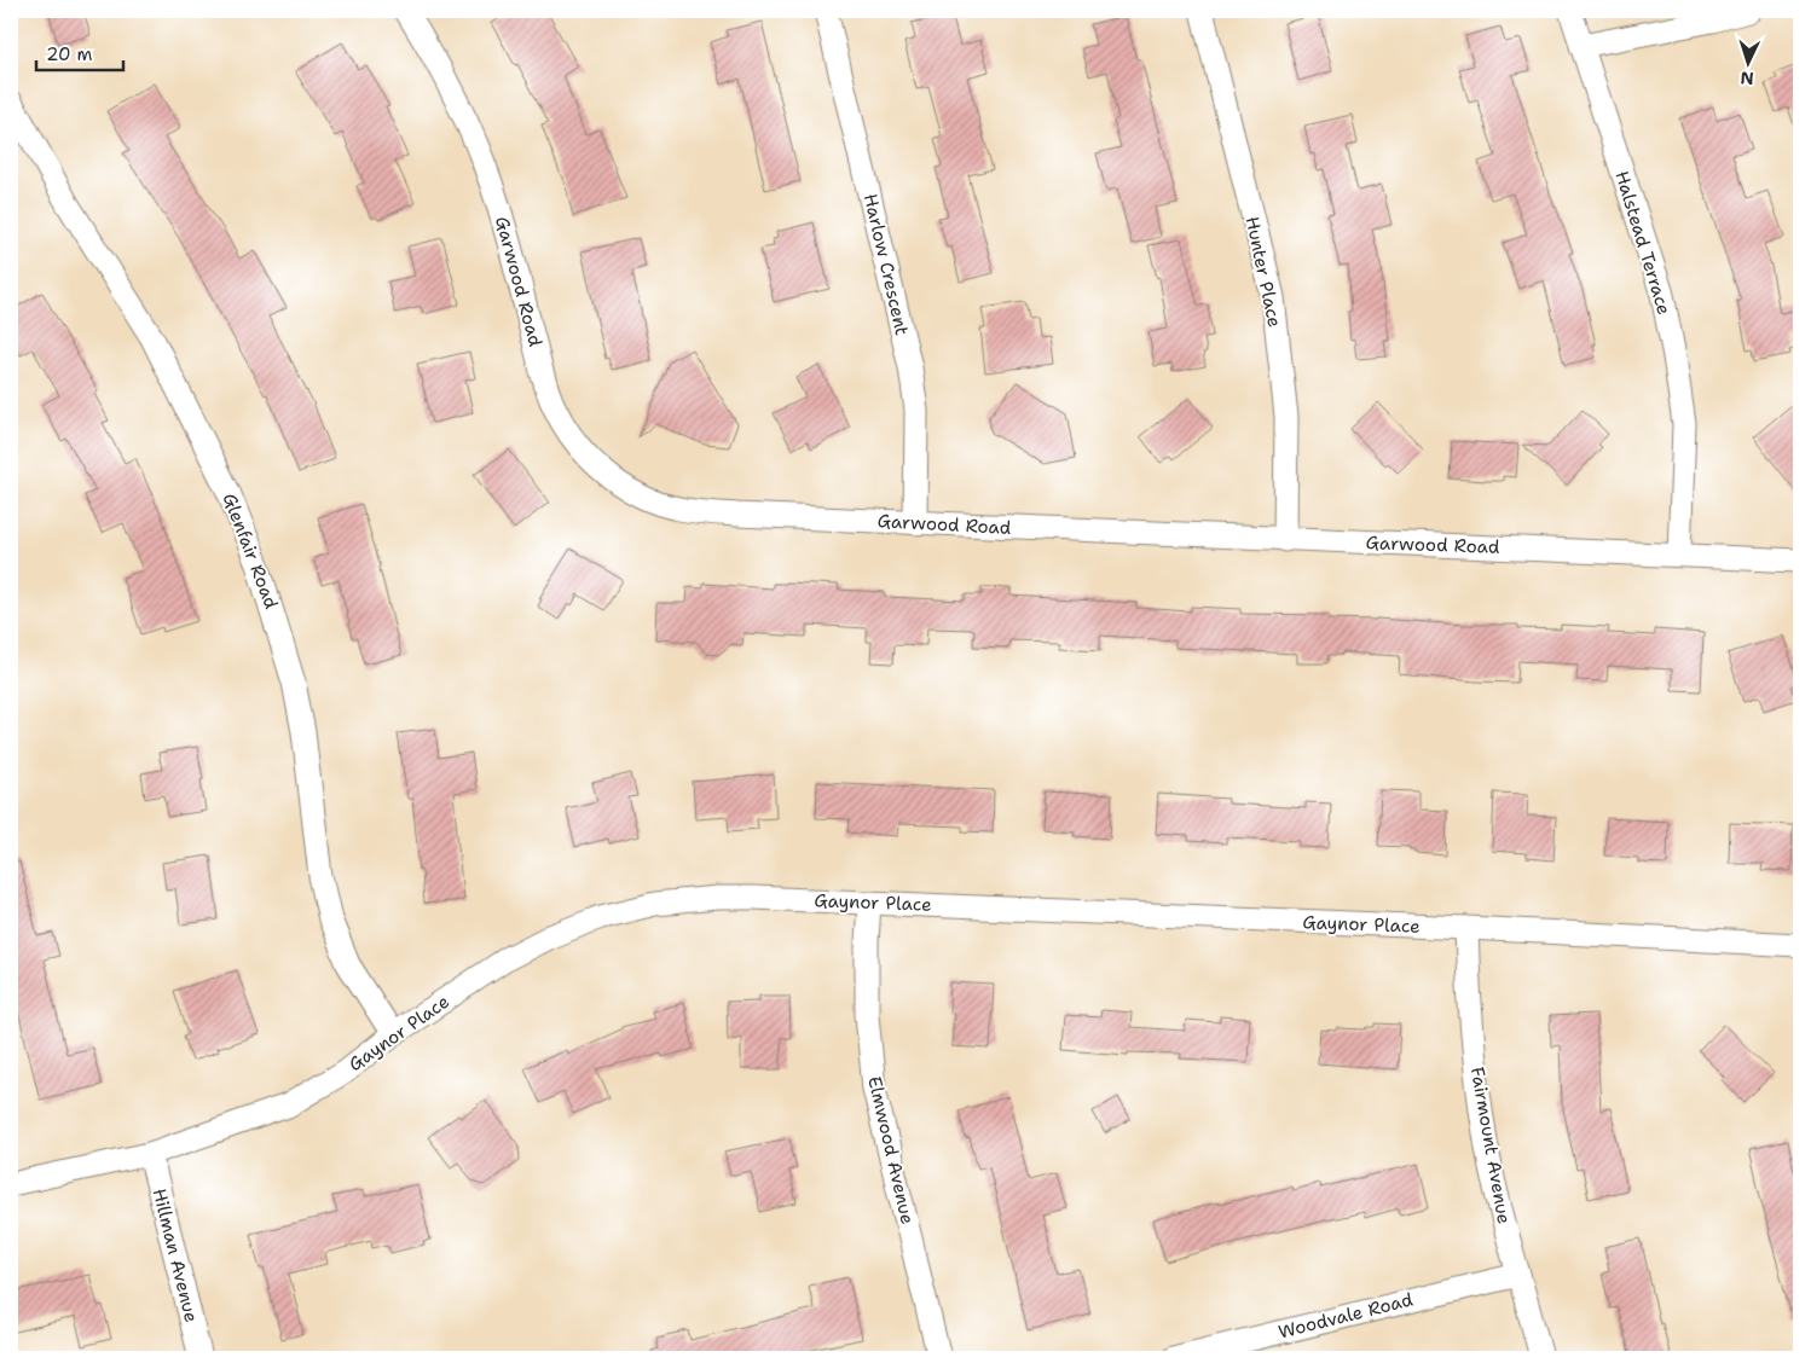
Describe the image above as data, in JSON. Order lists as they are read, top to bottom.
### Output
{
  "streets": {
    "street": [
      "Halstead Terrace",
      "Harlow Crescent",
      "Hunter Place",
      "Garwood Road",
      "Glenfair Road",
      "Gaynor Place",
      "Fairmount Avenue",
      "Elmwood Avenue",
      "Hillman Avenue",
      "Woodvale Road"
    ]
  },
  "crossings": [
    ["Halstead Terrace", "Garwood Road"],
    ["Harlow Crescent", "Garwood Road"],
    ["Hunter Place", "Garwood Road"],
    ["Glenfair Road", "Gaynor Place"],
    ["Gaynor Place", "Fairmount Avenue"],
    ["Gaynor Place", "Elmwood Avenue"],
    ["Gaynor Place", "Hillman Avenue"],
    ["Fairmount Avenue", "Woodvale Road"]
  ],
  "scale_bar": "20 m",
  "north": "bottom"
}
